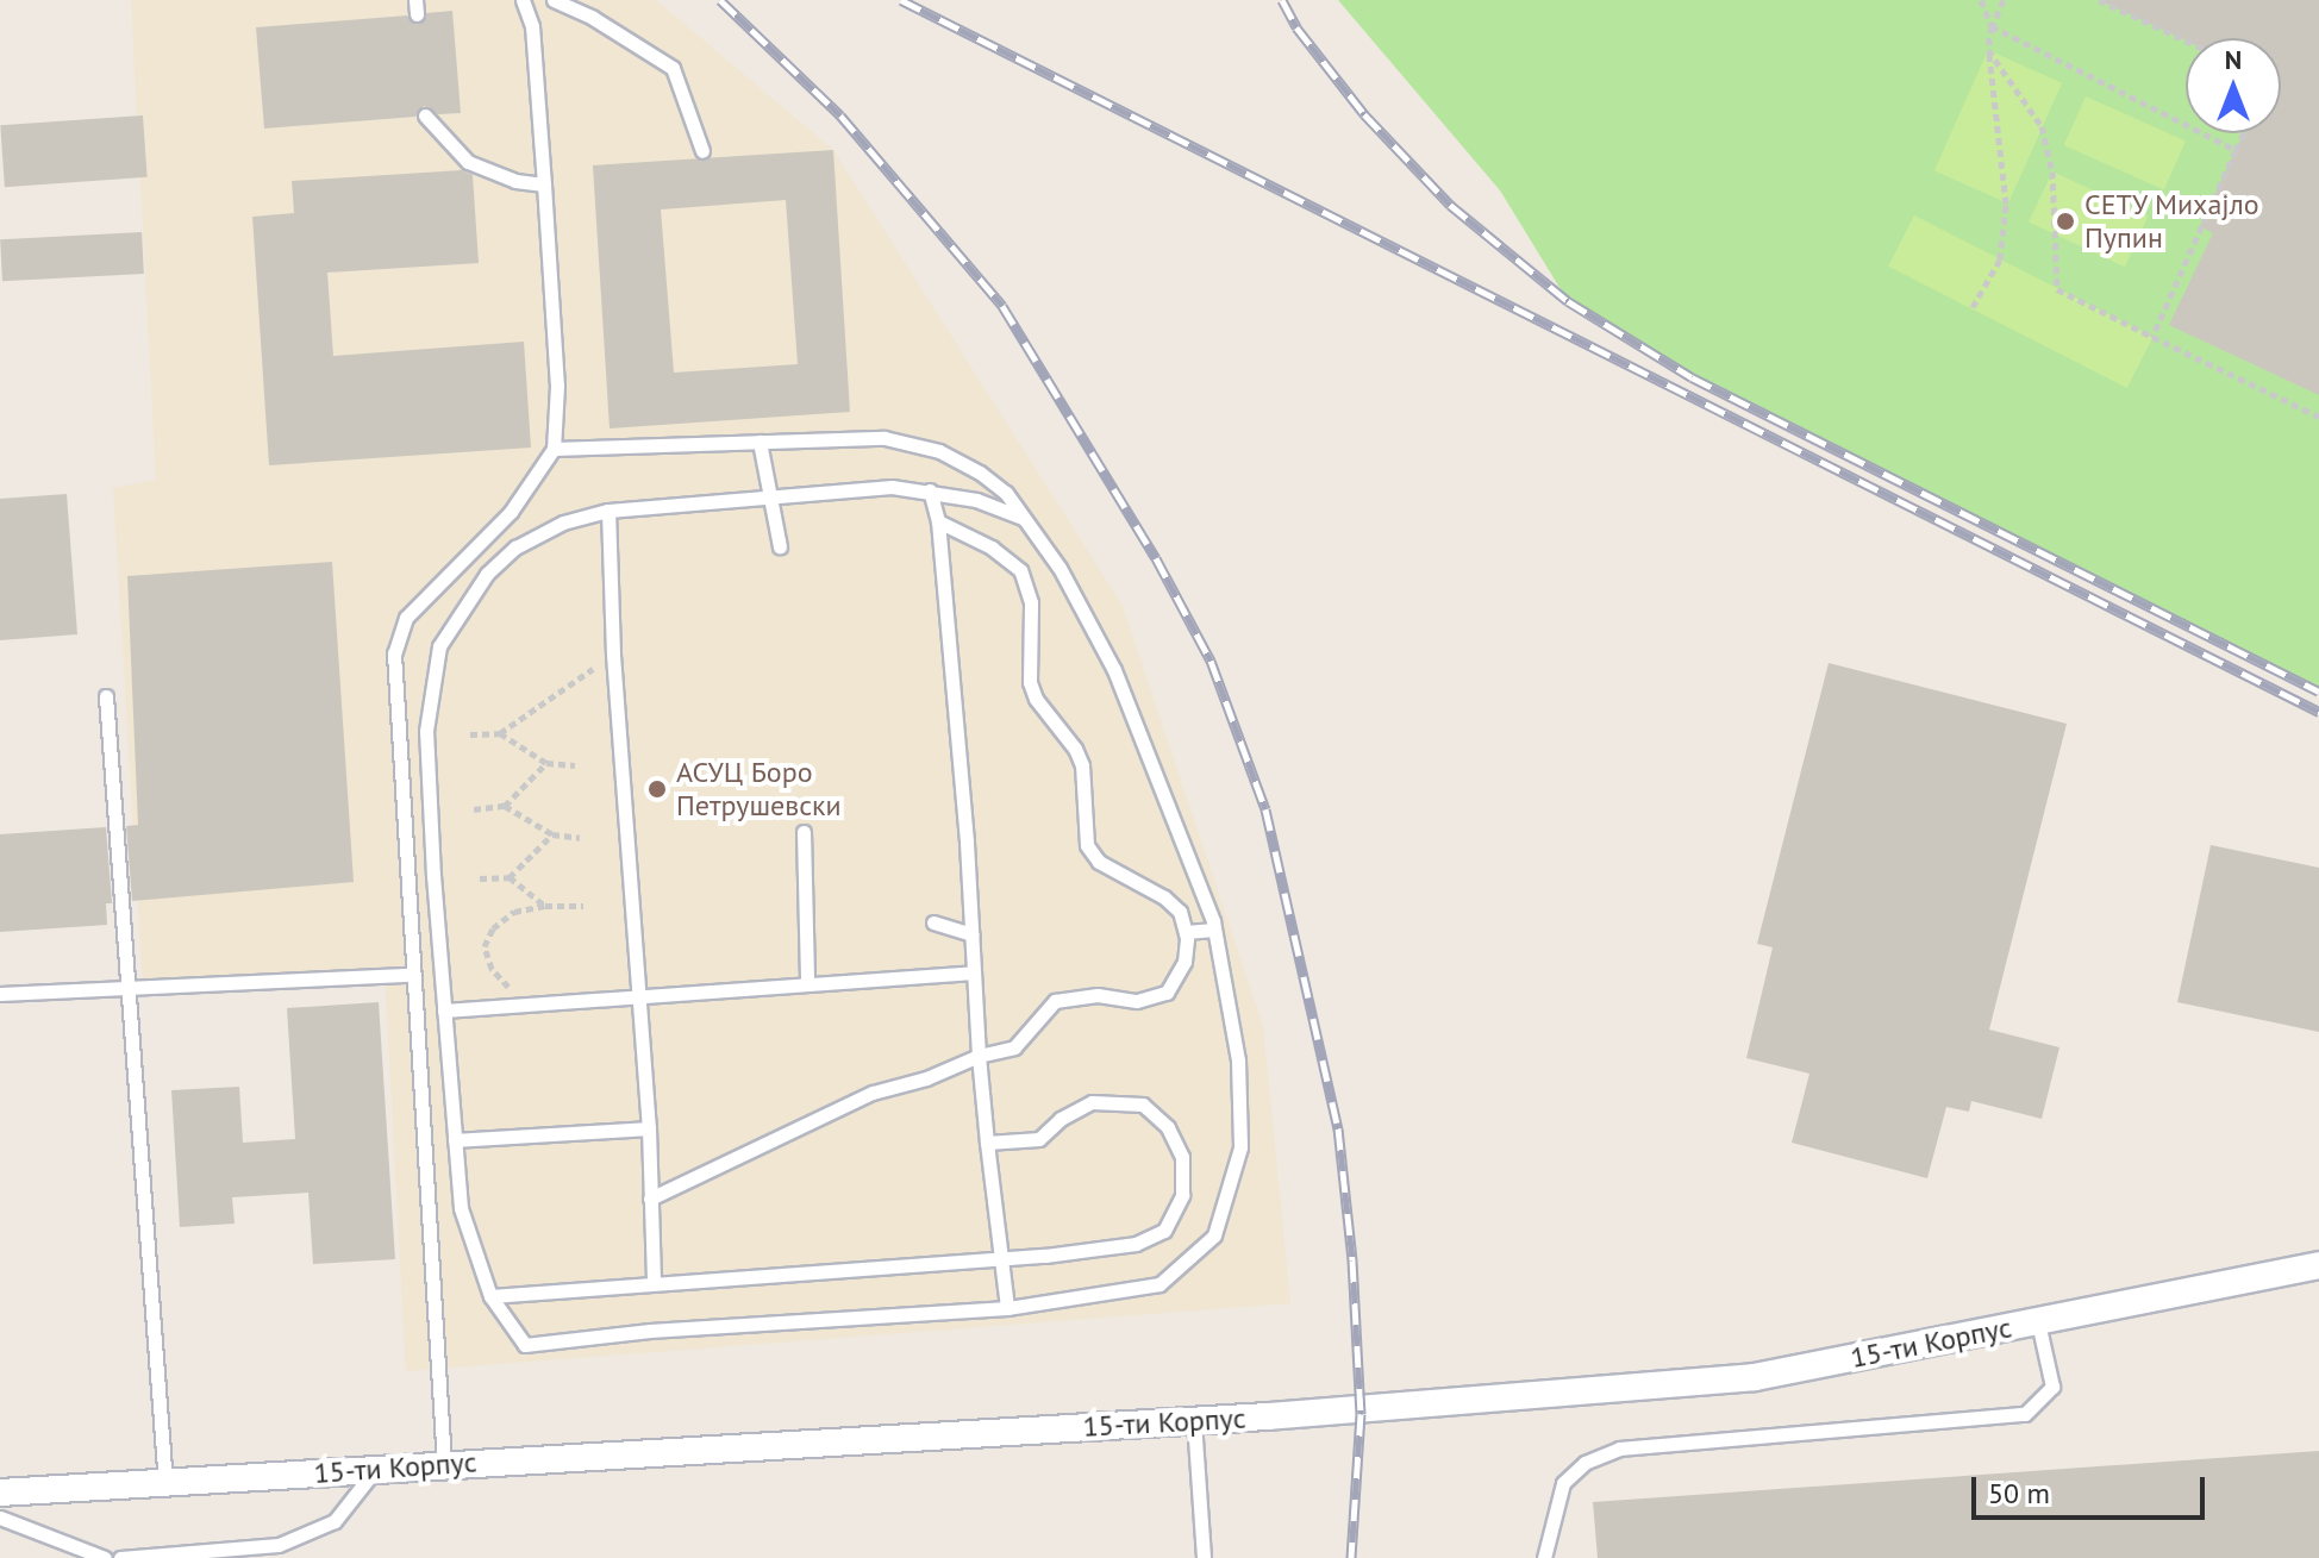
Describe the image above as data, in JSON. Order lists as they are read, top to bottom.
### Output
{
  "streets": {
    "street": ["15-ти Корпус"]
  },
  "places": ["СЕТУ Михајло Пупин", "АСУЦ Боро Петрушевски"],
  "scale_bar": "50 m",
  "north": "top"
}
